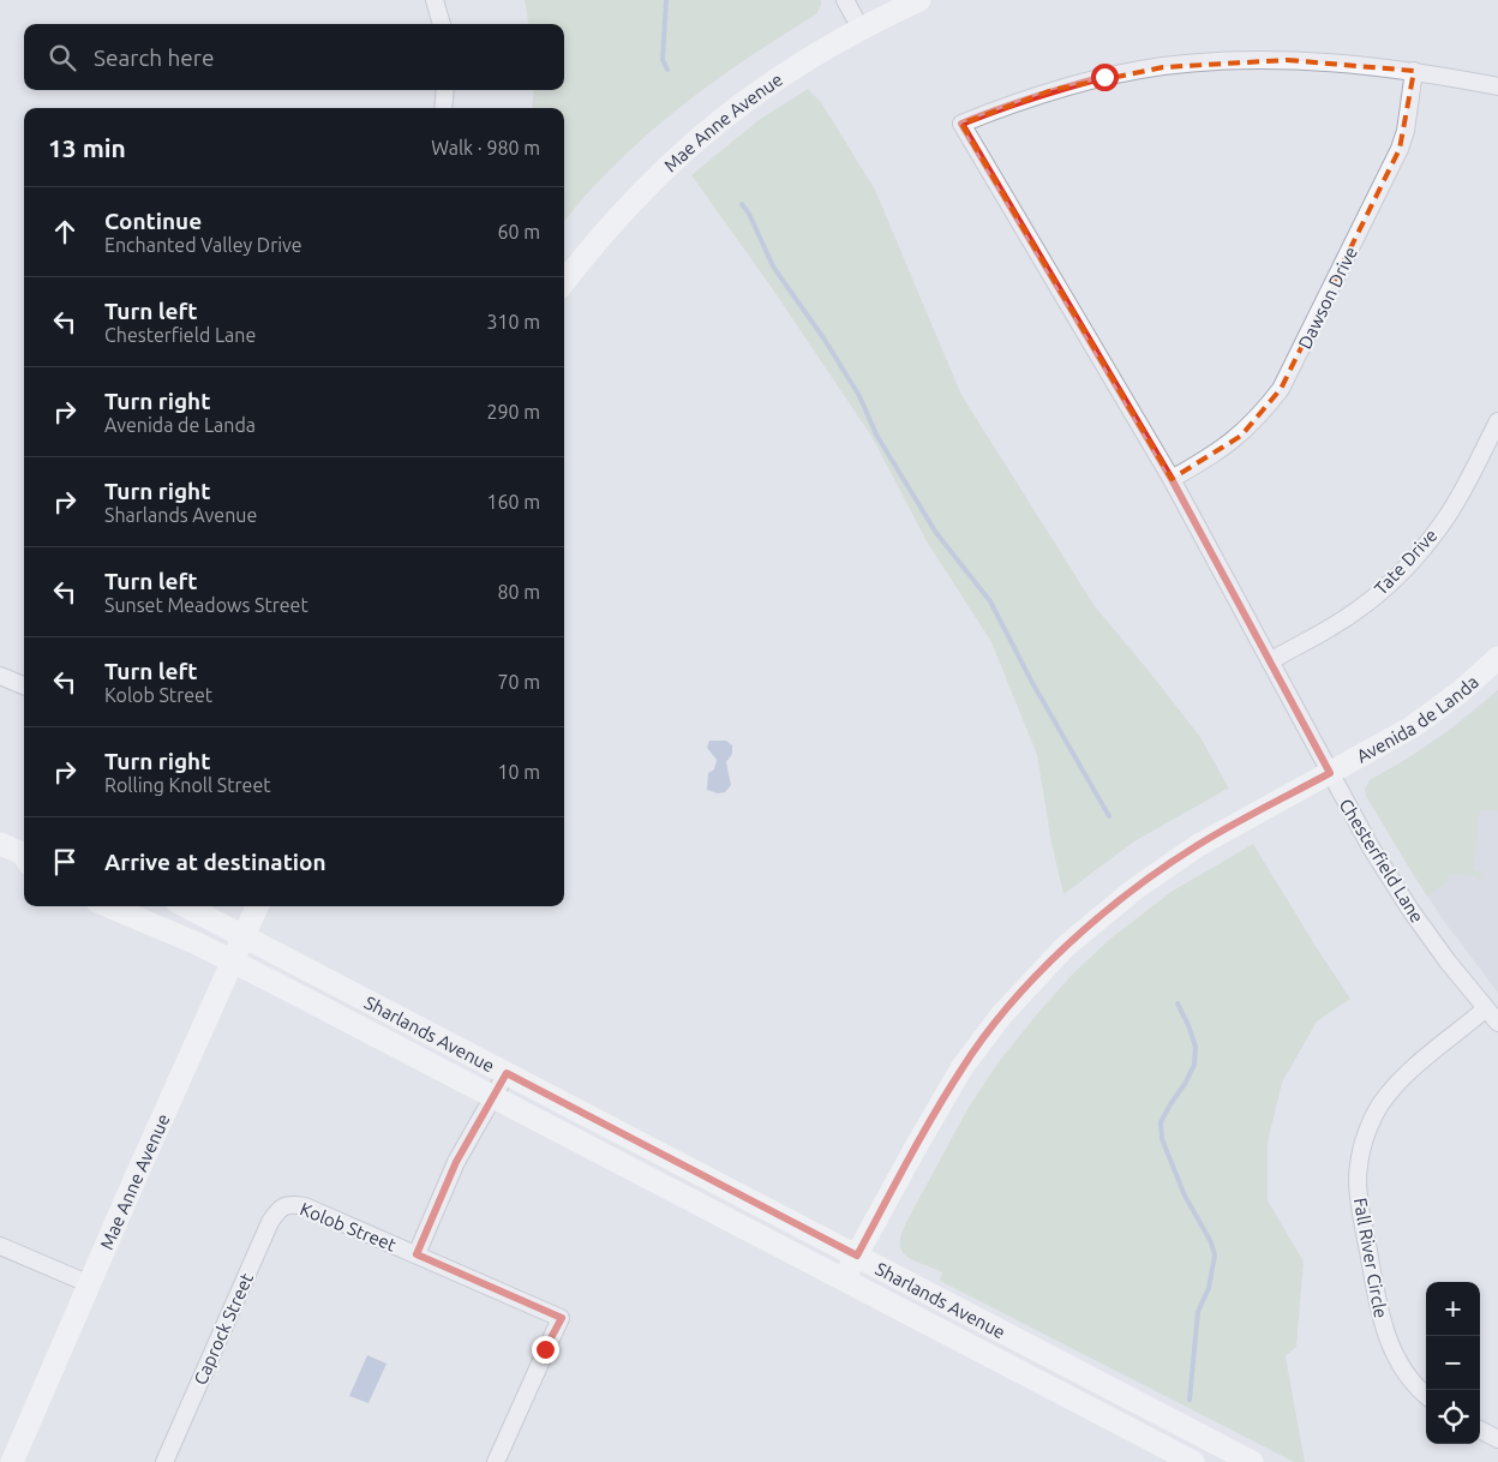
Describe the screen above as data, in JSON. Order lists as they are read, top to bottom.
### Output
{
  "streets": {
    "main road": ["Mae Anne Avenue", "Avenida de Landa", "Sharlands Avenue"],
    "street": [
      "Dawson Drive",
      "Tate Drive",
      "Chesterfield Lane",
      "Kolob Street",
      "Fall River Circle",
      "Caprock Street"
    ]
  },
  "crossings": [
    ["Mae Anne Avenue", "Sharlands Avenue"],
    ["Dawson Drive", "Chesterfield Lane"],
    ["Tate Drive", "Chesterfield Lane"],
    ["Avenida de Landa", "Chesterfield Lane"],
    ["Avenida de Landa", "Sharlands Avenue"],
    ["Chesterfield Lane", "Fall River Circle"],
    ["Kolob Street", "Caprock Street"]
  ],
  "page": {
    "search": "Search here",
    "heading": ["13 min", "Walk · 980 m"],
    "list": [
      ["Continue", "Enchanted Valley Drive", "60 m"],
      ["Turn left", "Chesterfield Lane", "310 m"],
      ["Turn right", "Avenida de Landa", "290 m"],
      ["Turn right", "Sharlands Avenue", "160 m"],
      ["Turn left", "Sunset Meadows Street", "80 m"],
      ["Turn left", "Kolob Street", "70 m"],
      ["Turn right", "Rolling Knoll Street", "10 m"],
      "Arrive at destination"
    ],
    "map_buttons": ["+", "−"]
  }
}
